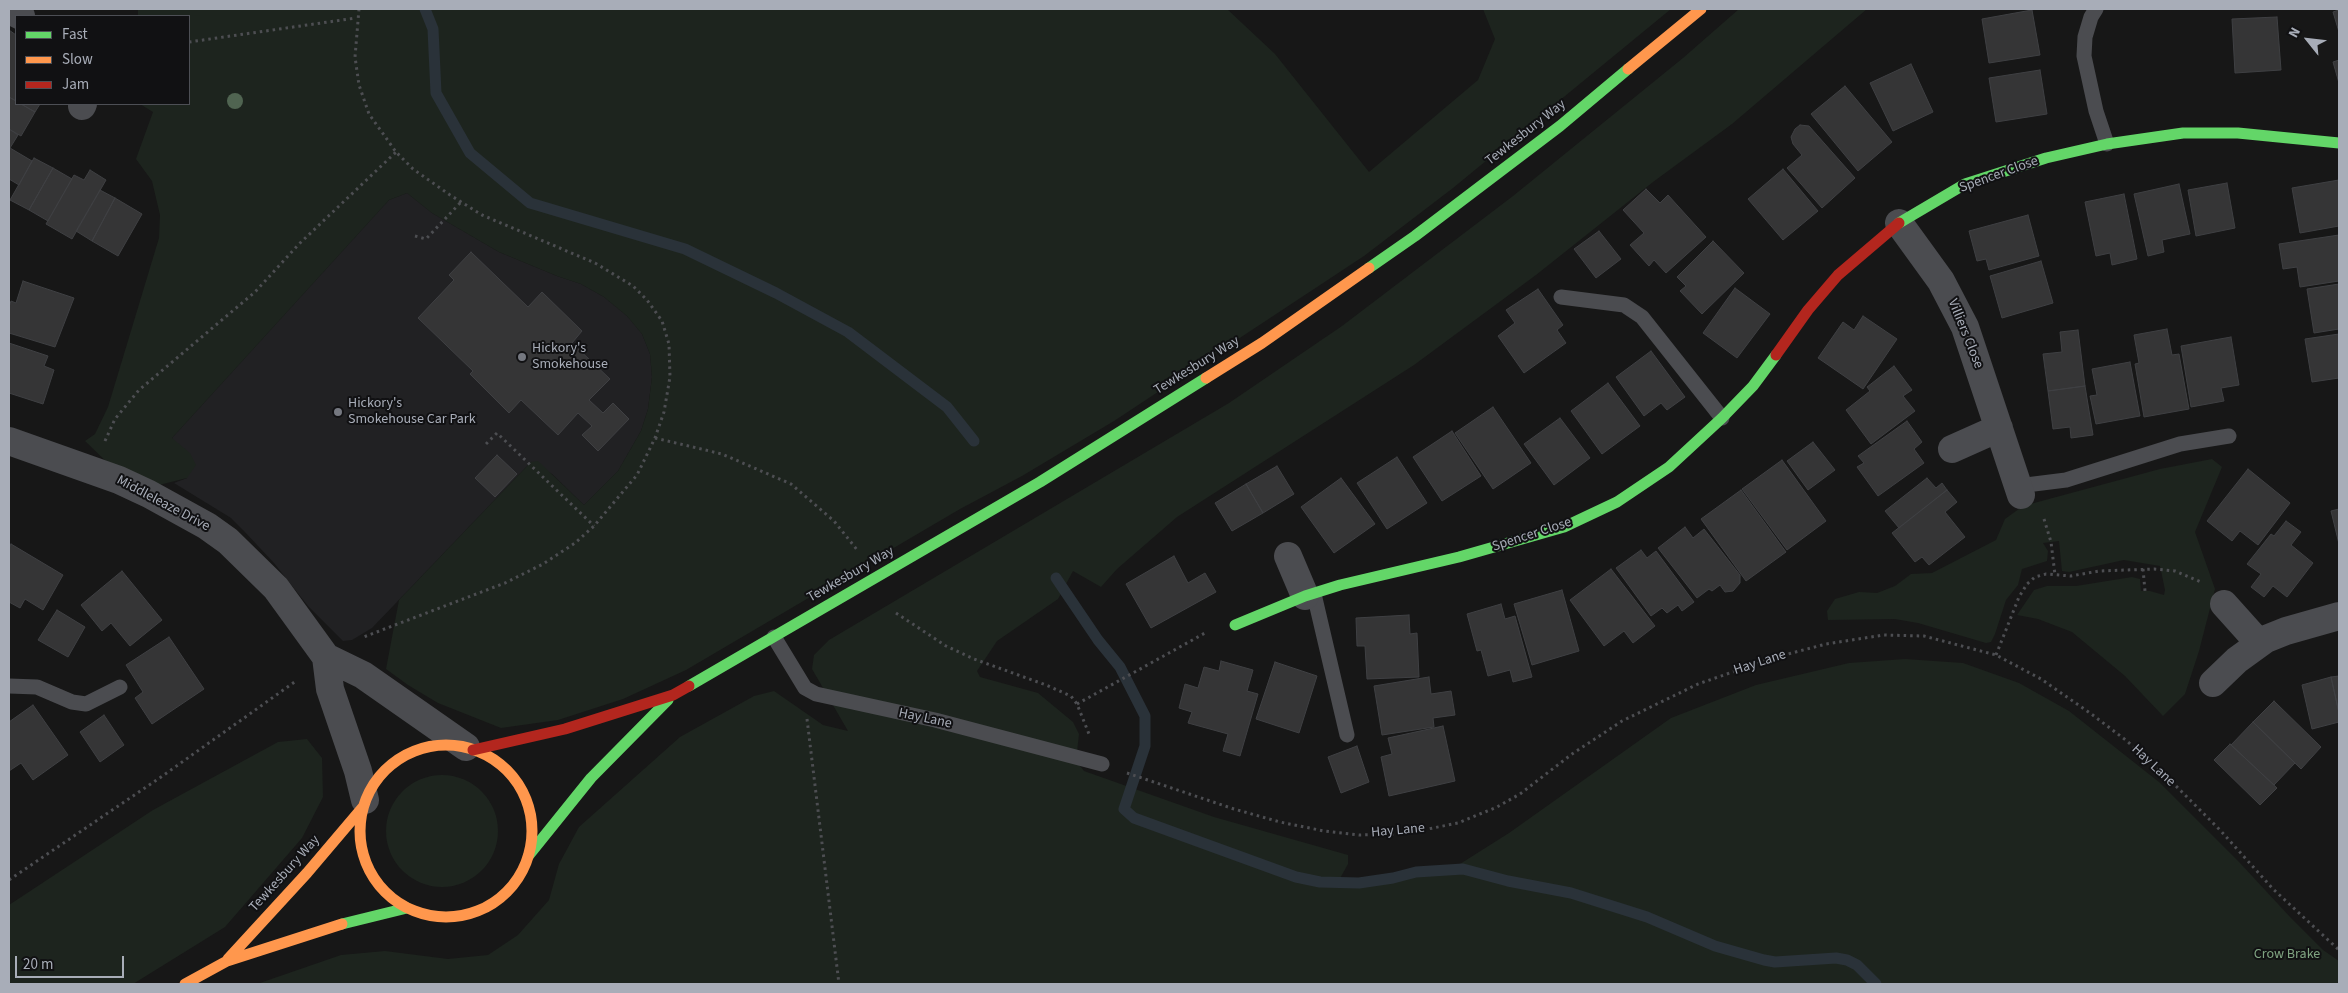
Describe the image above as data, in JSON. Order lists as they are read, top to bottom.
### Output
{
  "streets": {
    "street": [
      "Tewkesbury Way",
      "Spencer Close",
      "Villiers Close",
      "Middleleaze Drive"
    ],
    "lane": ["Hay Lane"]
  },
  "crossings": [
    ["Tewkesbury Way", "Middleleaze Drive"],
    ["Spencer Close", "Villiers Close"]
  ],
  "parks": ["Crow Brake"],
  "places": ["Hickory's Smokehouse", "Hickory's Smokehouse Car Park"],
  "legend": ["Fast", "Slow", "Jam"],
  "scale_bar": "20 m",
  "north": "top left"
}
